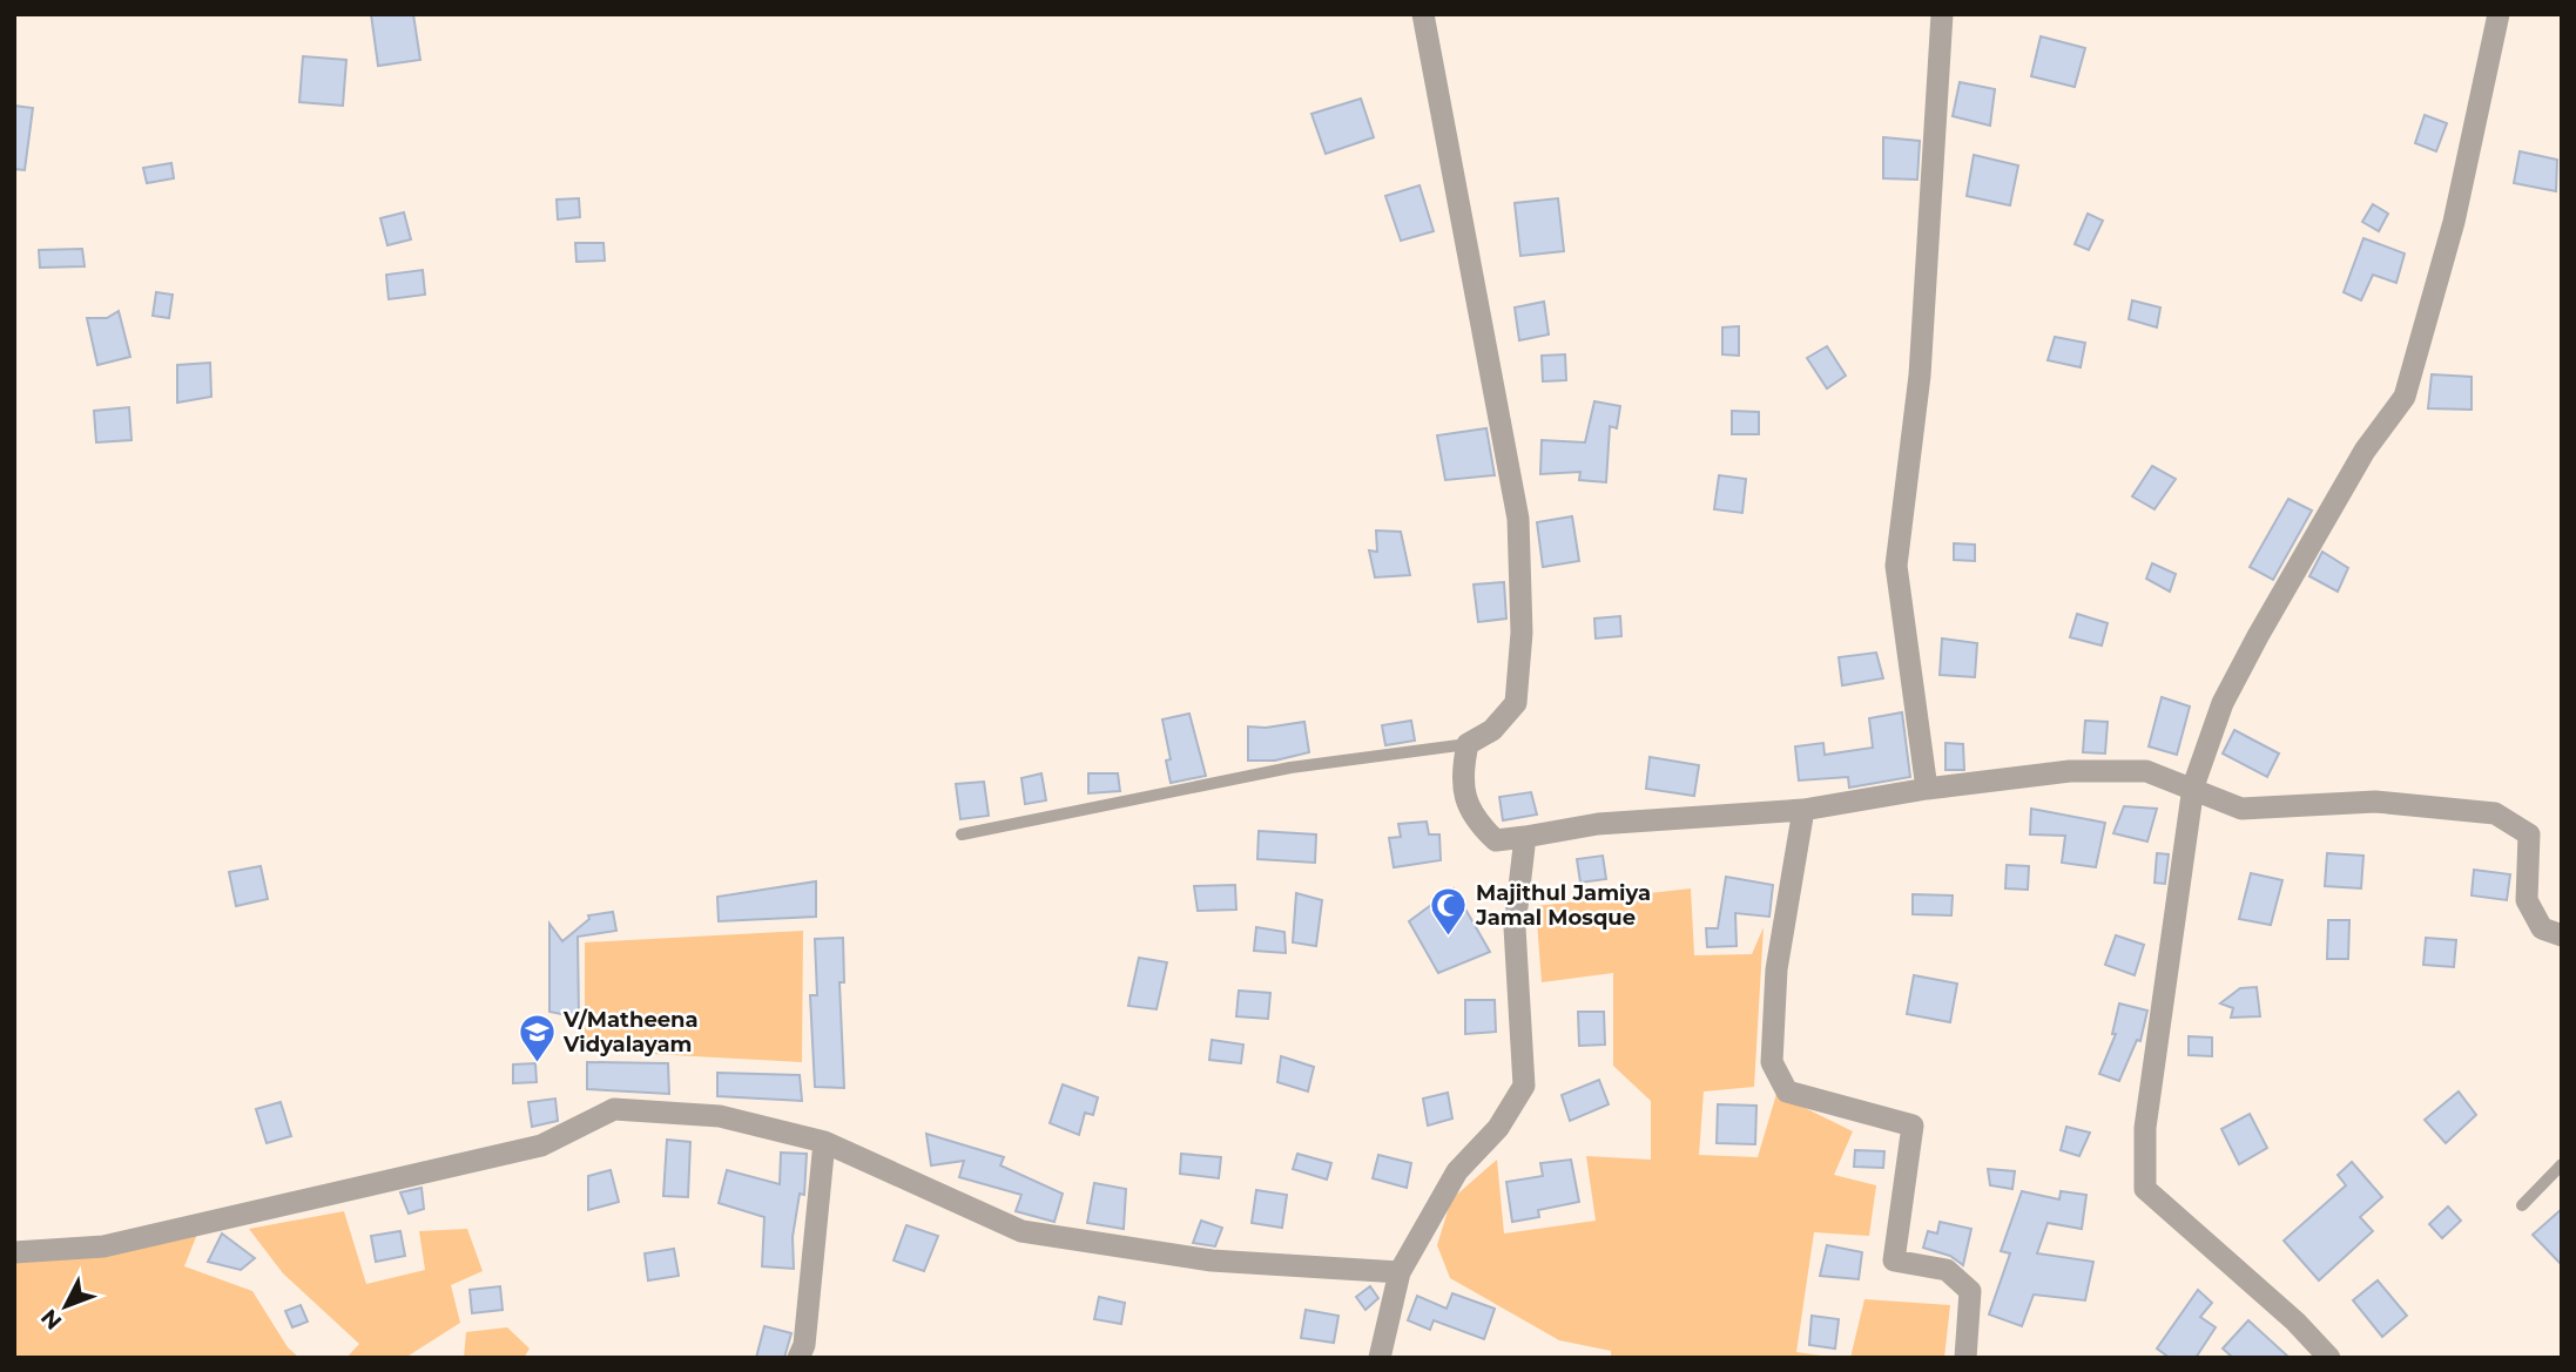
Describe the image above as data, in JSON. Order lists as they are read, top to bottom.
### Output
{
  "places": {
    "mosque": ["Majithul Jamiya Jamal Mosque"],
    "school or university": ["V/Matheena Vidyalayam"]
  },
  "north": "bottom left"
}
